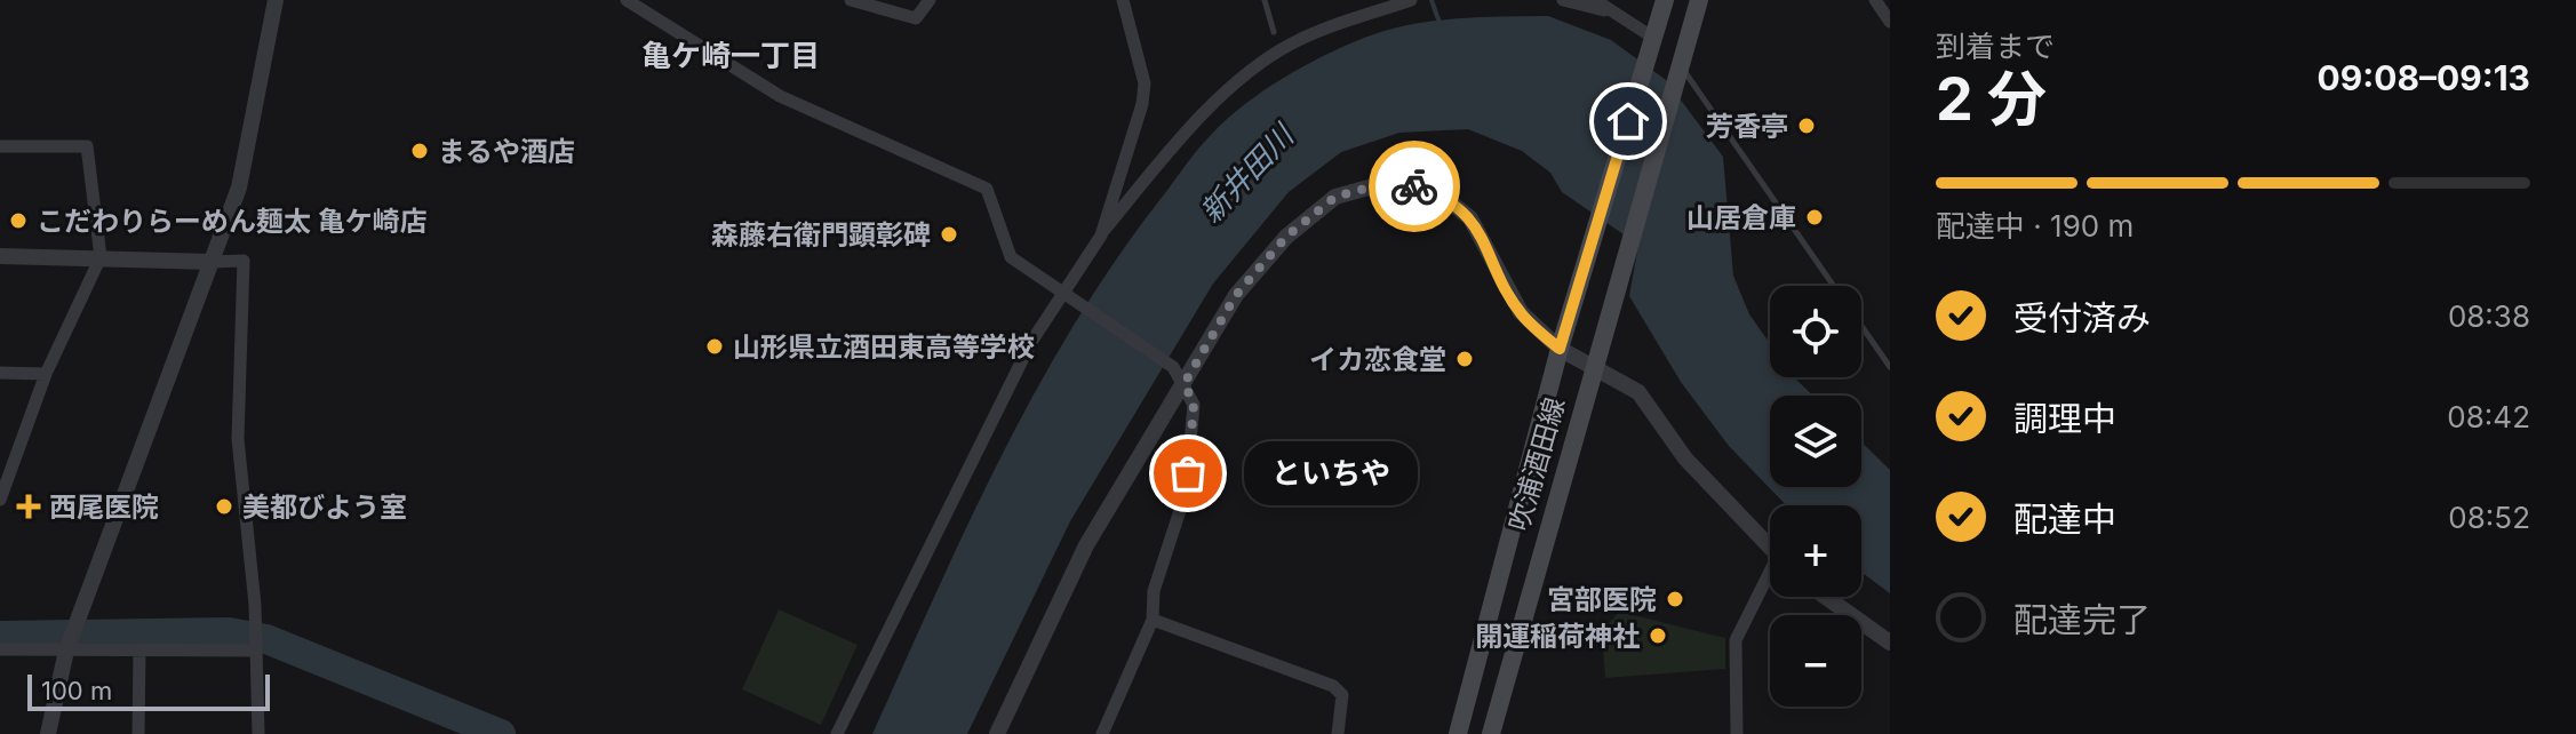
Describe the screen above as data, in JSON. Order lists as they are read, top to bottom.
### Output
{
  "streets": {
    "main road": ["吹浦酒田線"]
  },
  "districts": ["亀ケ崎一丁目"],
  "water": ["新井田川"],
  "places": {
    "other": [
      "芳香亭",
      "まるや酒店",
      "山居倉庫",
      "こだわりらーめん麺太 亀ケ崎店",
      "森藤右衛門顕彰碑",
      "山形県立酒田東高等学校",
      "イカ恋食堂",
      "といちや",
      "美都びよう室",
      "宮部医院",
      "開運稲荷神社"
    ],
    "health": ["西尾医院"]
  },
  "scale_bar": "100 m",
  "page": {
    "heading": ["2 分", "到着まで", "09:08–09:13"],
    "bar": "配達中 · 190 m",
    "list": [
      ["受付済み", "08:38"],
      ["調理中", "08:42"],
      ["配達中", "08:52"],
      "配達完了"
    ],
    "map_buttons": ["+", "−"],
    "bubble": "といちや",
    "scale": "100 m"
  }
}
